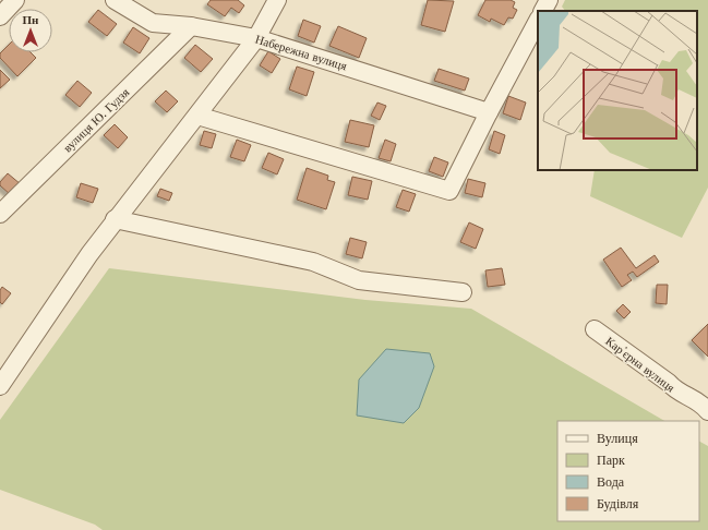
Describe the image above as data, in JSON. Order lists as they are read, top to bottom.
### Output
{
  "streets": {
    "street": ["Набережна вулиця", "вулиця Ю. Гудзя", "Карʼєрна вулиця"]
  },
  "crossings": [
    ["Набережна вулиця", "вулиця Ю. Гудзя"]
  ],
  "legend": [
    "Вулиця",
    "Парк",
    "Вода",
    "Будівля"
  ],
  "north": "top"
}
